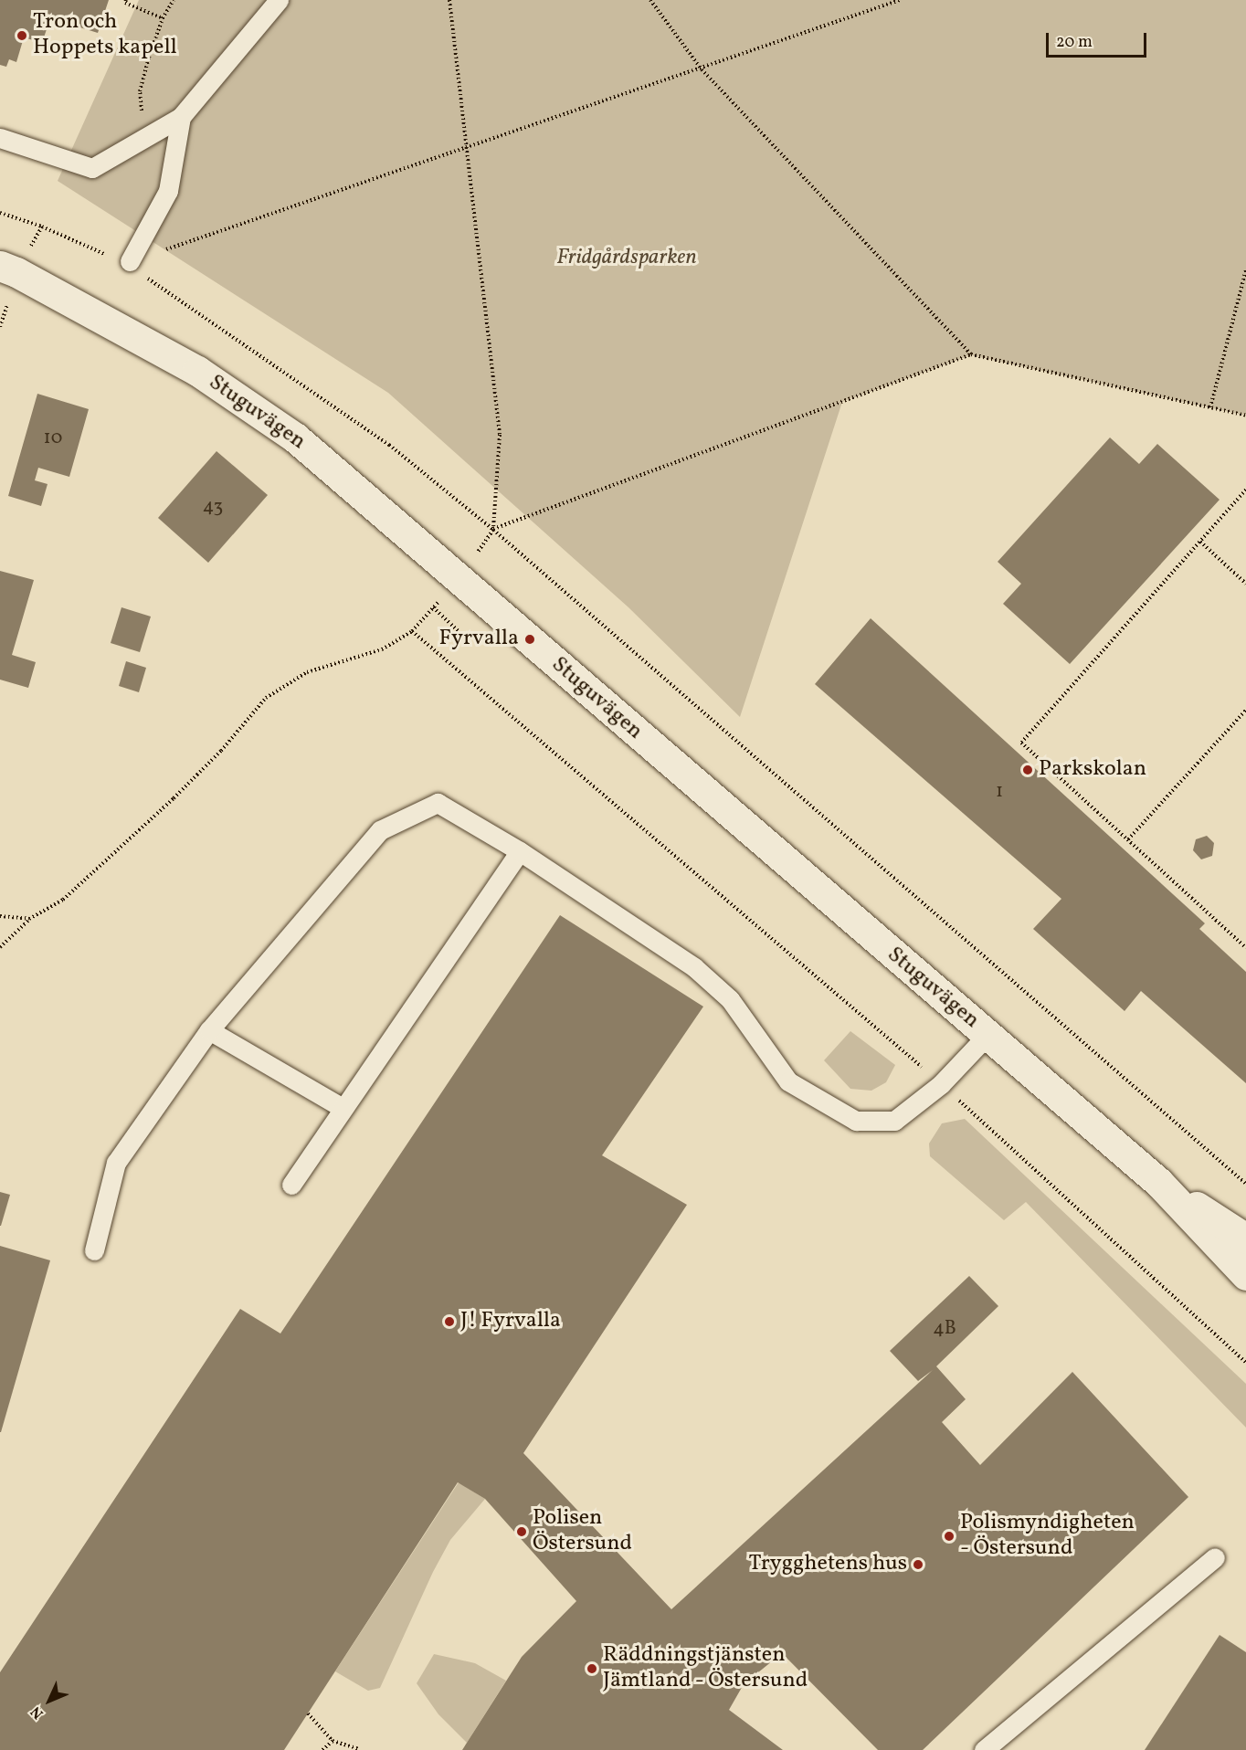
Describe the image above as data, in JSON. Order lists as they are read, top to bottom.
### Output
{
  "streets": {
    "main road": ["Stuguvägen"]
  },
  "parks": ["Fridgårdsparken"],
  "places": [
    "Tron och Hoppets kapell",
    "Fyrvalla",
    "Parkskolan",
    "J! Fyrvalla",
    "Polisen Östersund",
    "Polismyndigheten - Östersund",
    "Trygghetens hus",
    "Räddningstjänsten Jämtland - Östersund"
  ],
  "house_numbers": [
    "10",
    "43",
    "1",
    "4B"
  ],
  "scale_bar": "20 m",
  "north": "bottom left"
}
